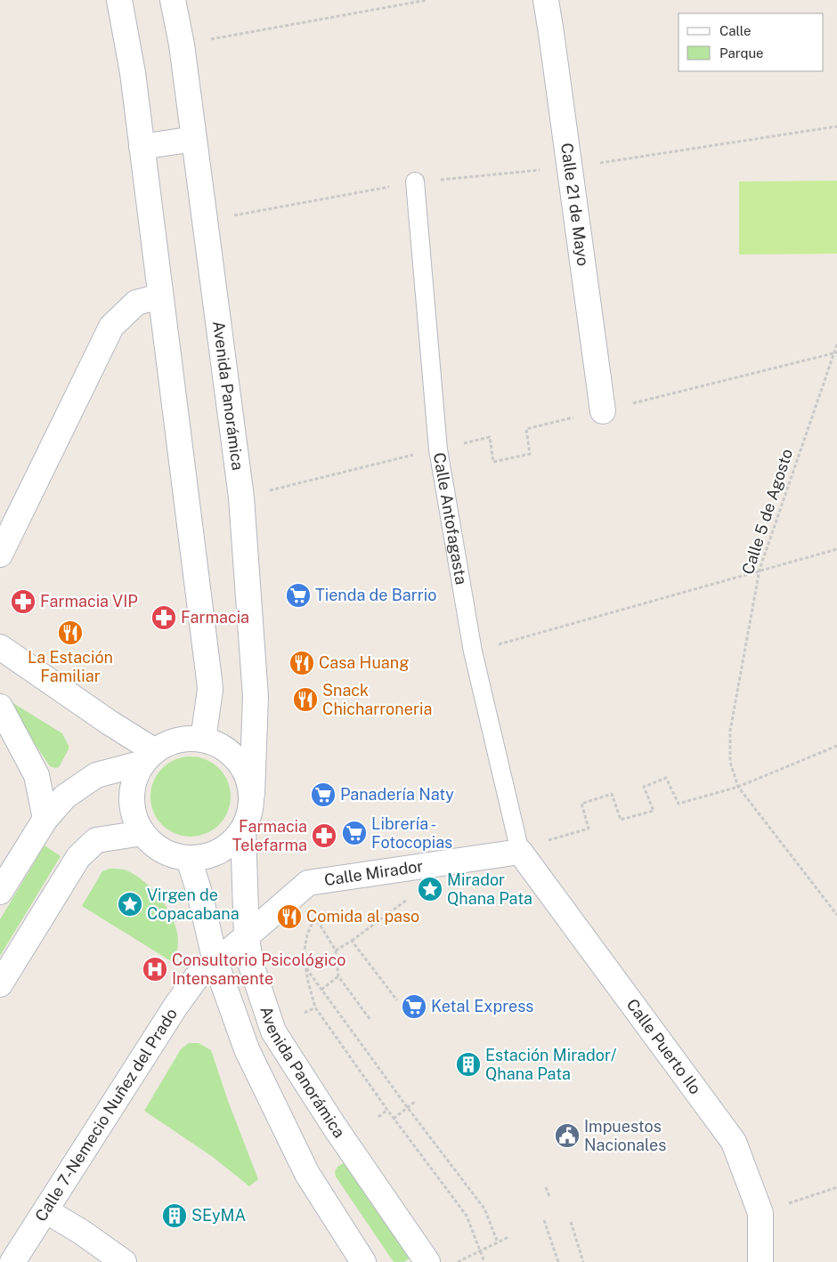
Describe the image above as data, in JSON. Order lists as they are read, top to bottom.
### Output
{
  "streets": {
    "main road": [
      "Calle 21 de Mayo",
      "Avenida Panorámica",
      "Calle Mirador",
      "Calle Puerto Ilo",
      "Calle 7-Nemecio Nuñez del Prado"
    ],
    "lane": ["Calle Antofagasta"],
    "path": ["Calle 5 de Agosto"]
  },
  "crossings": [
    ["Avenida Panorámica", "Calle Mirador"],
    ["Avenida Panorámica", "Calle 7-Nemecio Nuñez del Prado"],
    ["Calle Antofagasta", "Calle Mirador"],
    ["Calle Antofagasta", "Calle Puerto Ilo"],
    ["Calle Mirador", "Calle Puerto Ilo"],
    ["Calle Mirador", "Calle 7-Nemecio Nuñez del Prado"]
  ],
  "places": {
    "supermarket": [
      "Tienda de Barrio",
      "Panadería Naty",
      "Librería - Fotocopias",
      "Ketal Express"
    ],
    "pharmacy": ["Farmacia VIP", "Farmacia", "Farmacia Telefarma"],
    "restaurant": [
      "La Estación Familiar",
      "Casa Huang",
      "Snack Chicharroneria",
      "Comida al paso"
    ],
    "place": ["Mirador Qhana Pata", "Virgen de Copacabana"],
    "hospital": ["Consultorio Psicológico Intensamente"],
    "building": ["Estación Mirador/ Qhana Pata", "SEyMA"],
    "public building": ["Impuestos Nacionales"]
  },
  "legend": ["Calle", "Parque"]
}
